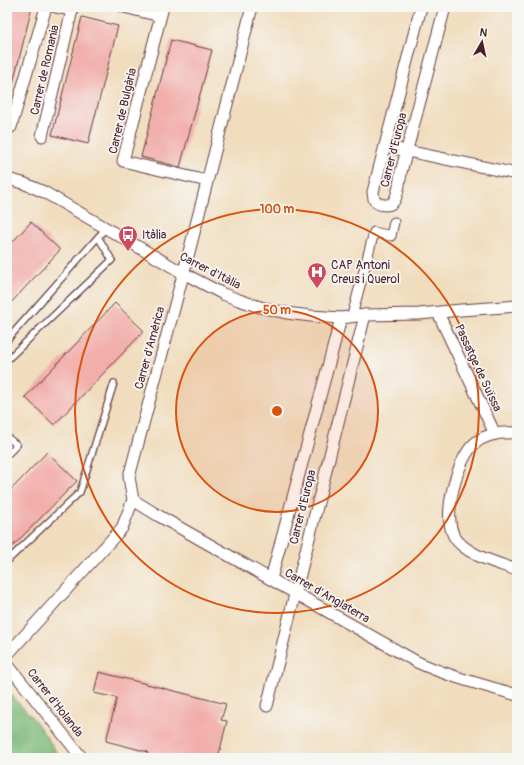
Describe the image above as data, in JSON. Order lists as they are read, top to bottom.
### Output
{
  "streets": {
    "street": [
      "Carrer de Romania",
      "Carrer de Bulgària",
      "Carrer d'Europa",
      "Carrer d'Itàlia",
      "Carrer d'Amèrica",
      "Passatge de Suïssa",
      "Carrer d'Anglaterra",
      "Carrer d'Holanda"
    ]
  },
  "crossings": [
    ["Carrer de Bulgària", "Carrer d'Amèrica"],
    ["Carrer d'Europa", "Carrer d'Itàlia"],
    ["Carrer d'Europa", "Carrer d'Anglaterra"],
    ["Carrer d'Itàlia", "Carrer d'Amèrica"],
    ["Carrer d'Itàlia", "Passatge de Suïssa"],
    ["Carrer d'Amèrica", "Carrer d'Anglaterra"]
  ],
  "places": {
    "bus stop": ["Itàlia"],
    "hospital": ["CAP Antoni Creus i Querol"]
  },
  "north": "top",
  "rings": ["100 m", "50 m"]
}
